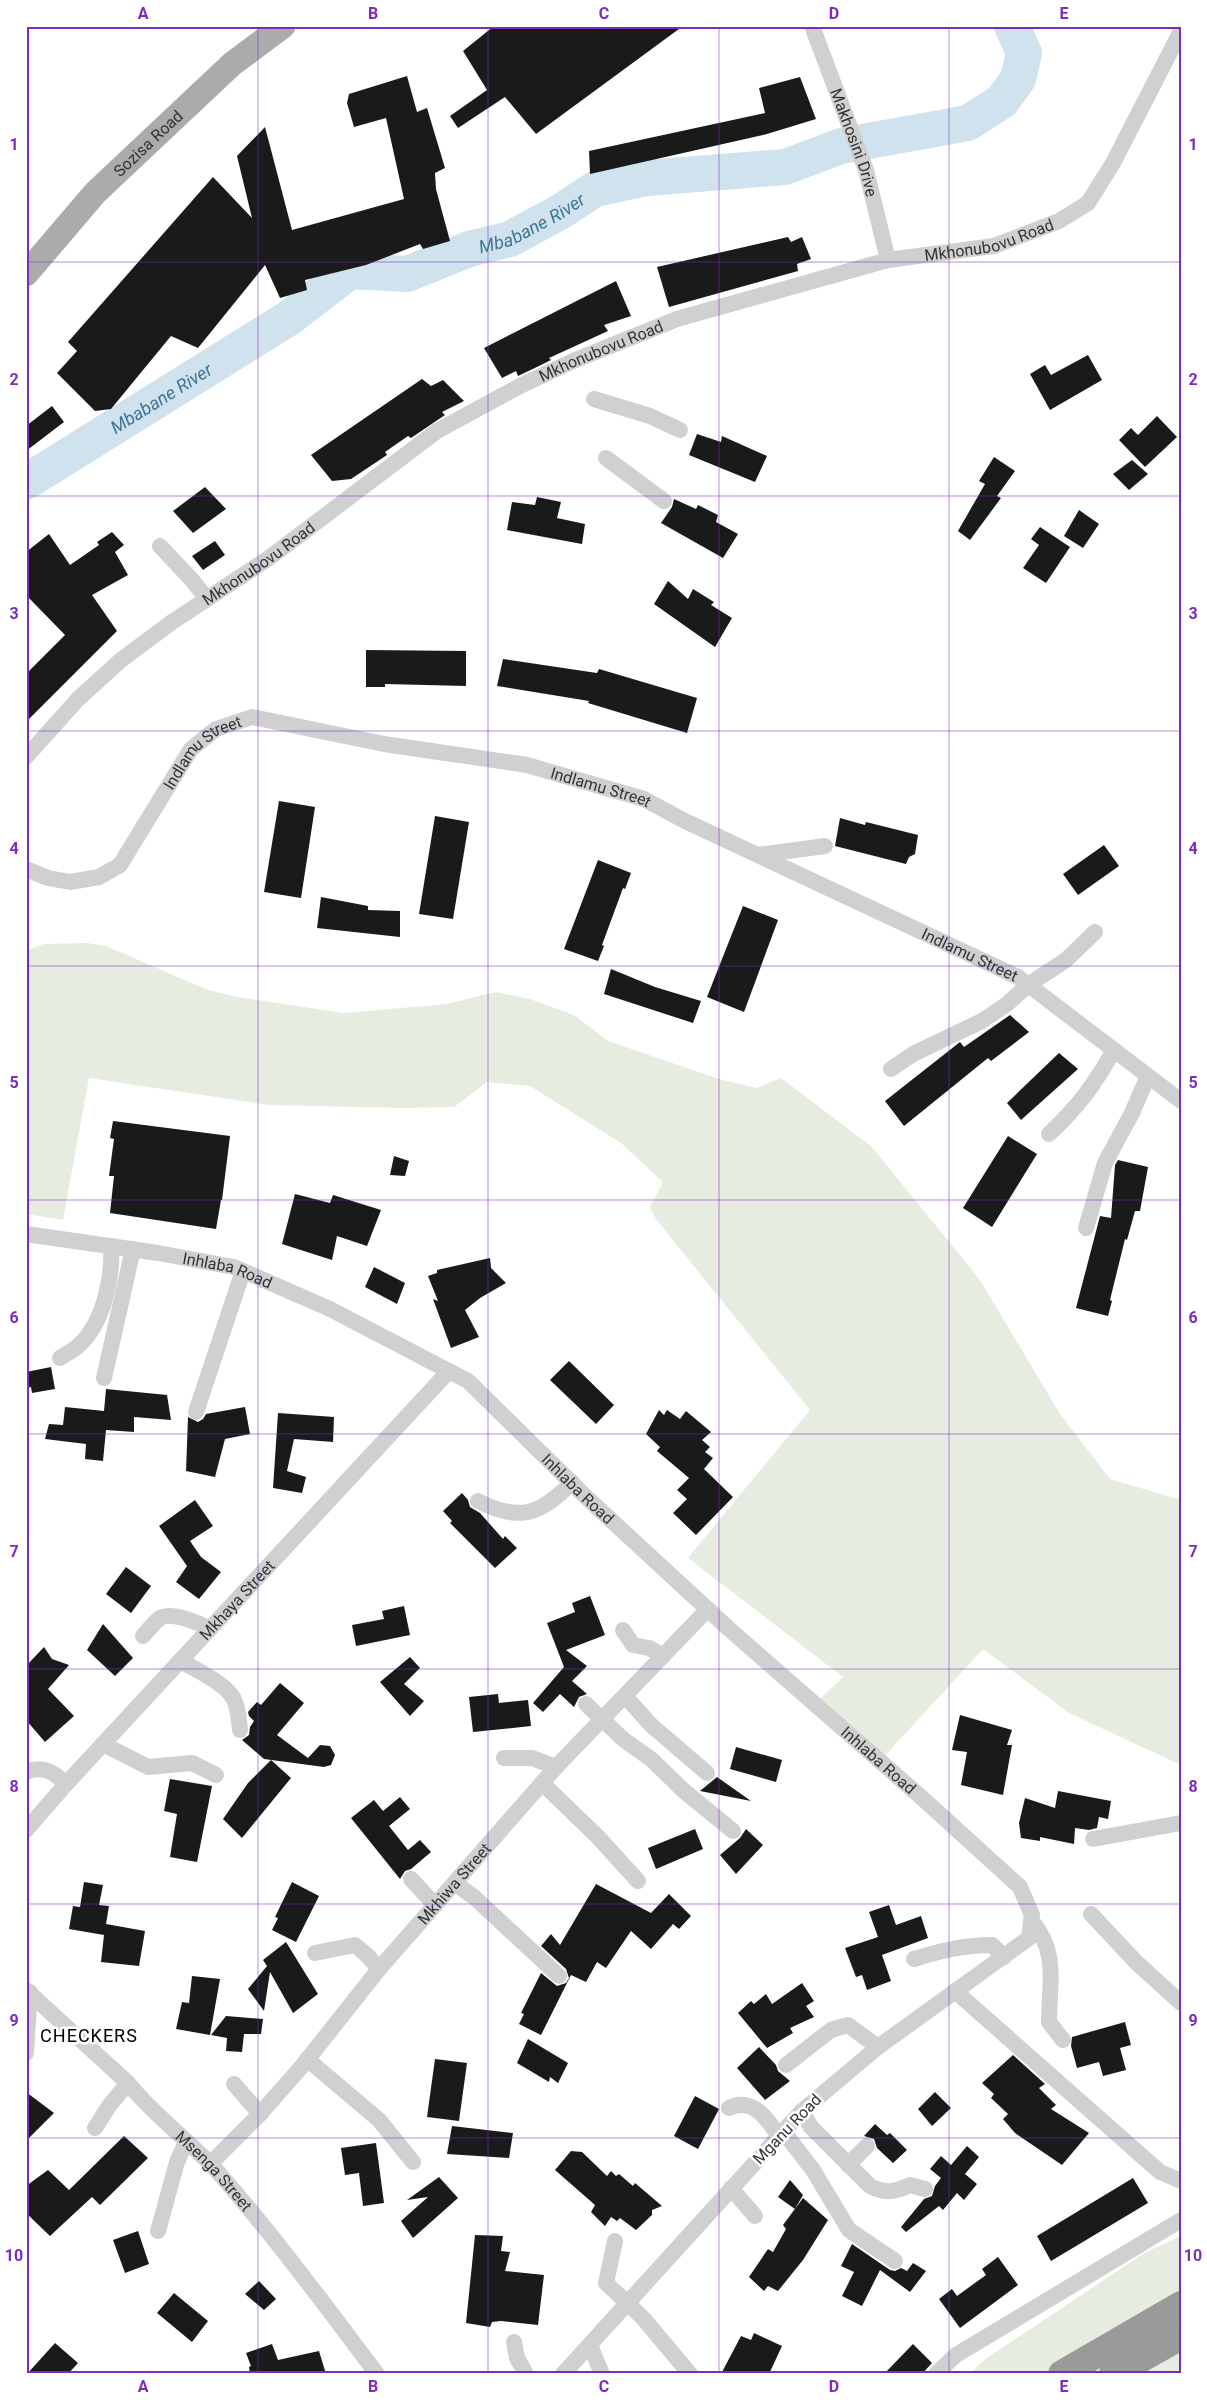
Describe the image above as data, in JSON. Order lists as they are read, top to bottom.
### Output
{
  "streets": {
    "main road": ["Sozisa Road"],
    "street": [
      "Makhosini Drive",
      "Mkhonubovu Road",
      "Indlamu Street",
      "Inhlaba Road",
      "Mkhaya Street",
      "Mkhiwa Street",
      "Mganu Road",
      "Msenga Street"
    ]
  },
  "crossings": [
    ["Makhosini Drive", "Mkhonubovu Road"],
    ["Inhlaba Road", "Mkhaya Street"],
    ["Inhlaba Road", "Mkhiwa Street"],
    ["Inhlaba Road", "Mganu Road"],
    ["Mkhiwa Street", "Msenga Street"]
  ],
  "districts": ["CHECKERS"],
  "water": ["Mbabane River"],
  "grid": {
    "columns": [
      "A",
      "B",
      "C",
      "D",
      "E"
    ],
    "rows": [
      "1",
      "2",
      "3",
      "4",
      "5",
      "6",
      "7",
      "8",
      "9",
      "10"
    ]
  }
}
